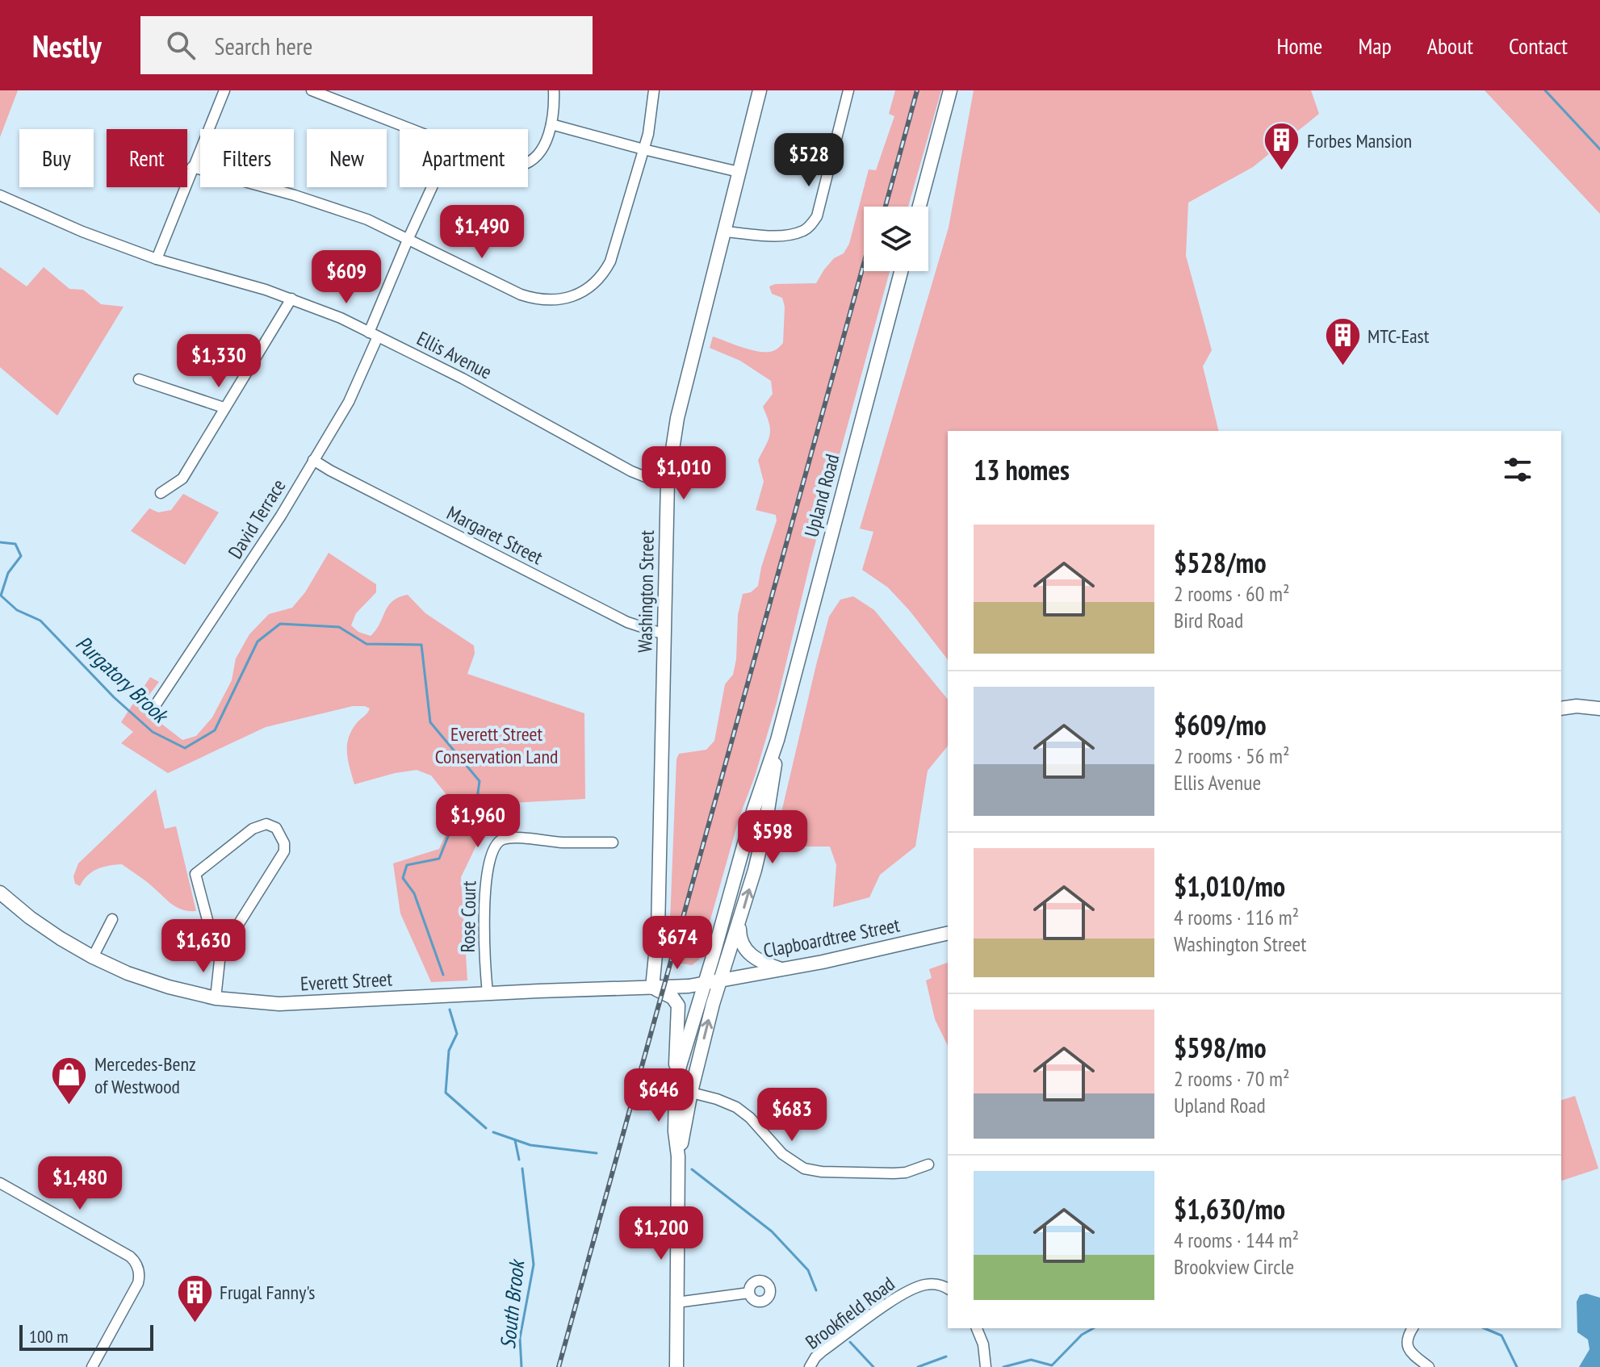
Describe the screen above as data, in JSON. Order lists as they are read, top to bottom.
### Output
{
  "streets": {
    "main road": [
      "Upland Road",
      "Washington Street",
      "Clapboardtree Street",
      "Everett Street"
    ],
    "street": [
      "Ellis Avenue",
      "David Terrace",
      "Margaret Street",
      "Rose Court",
      "Brookfield Road"
    ]
  },
  "crossings": [
    ["Ellis Avenue", "David Terrace"],
    ["Ellis Avenue", "Washington Street"],
    ["Upland Road", "Clapboardtree Street"],
    ["Upland Road", "Everett Street"],
    ["David Terrace", "Margaret Street"],
    ["Margaret Street", "Washington Street"],
    ["Washington Street", "Everett Street"],
    ["Rose Court", "Everett Street"],
    ["Clapboardtree Street", "Everett Street"]
  ],
  "water": ["Purgatory Brook", "South Brook"],
  "parks": ["Everett Street Conservation Land"],
  "places": {
    "building": ["Forbes Mansion", "MTC-East", "Frugal Fanny's"],
    "shop": ["Mercedes-Benz of Westwood"]
  },
  "scale_bar": "100 m",
  "page": {
    "header": "Nestly",
    "search": "Search here",
    "nav": [
      "Home",
      "Map",
      "About",
      "Contact"
    ],
    "chip": [
      "Buy",
      "Rent",
      "Filters",
      "New",
      "Apartment"
    ],
    "price": [
      "$528",
      "$1,490",
      "$609",
      "$1,330",
      "$1,010",
      "$1,960",
      "$598",
      "$674",
      "$1,630",
      "$646",
      "$683",
      "$1,480",
      "$1,200"
    ],
    "heading": "13 homes",
    "list": [
      {
        "name": "$528/mo",
        "note": "2 rooms · 60 m² · Bird Road"
      },
      {
        "name": "$609/mo",
        "note": "2 rooms · 56 m² · Ellis Avenue"
      },
      {
        "name": "$1,010/mo",
        "note": "4 rooms · 116 m² · Washington Street"
      },
      {
        "name": "$598/mo",
        "note": "2 rooms · 70 m² · Upland Road"
      },
      {
        "name": "$1,630/mo",
        "note": "4 rooms · 144 m² · Brookview Circle"
      }
    ],
    "scale": "100 m"
  }
}
